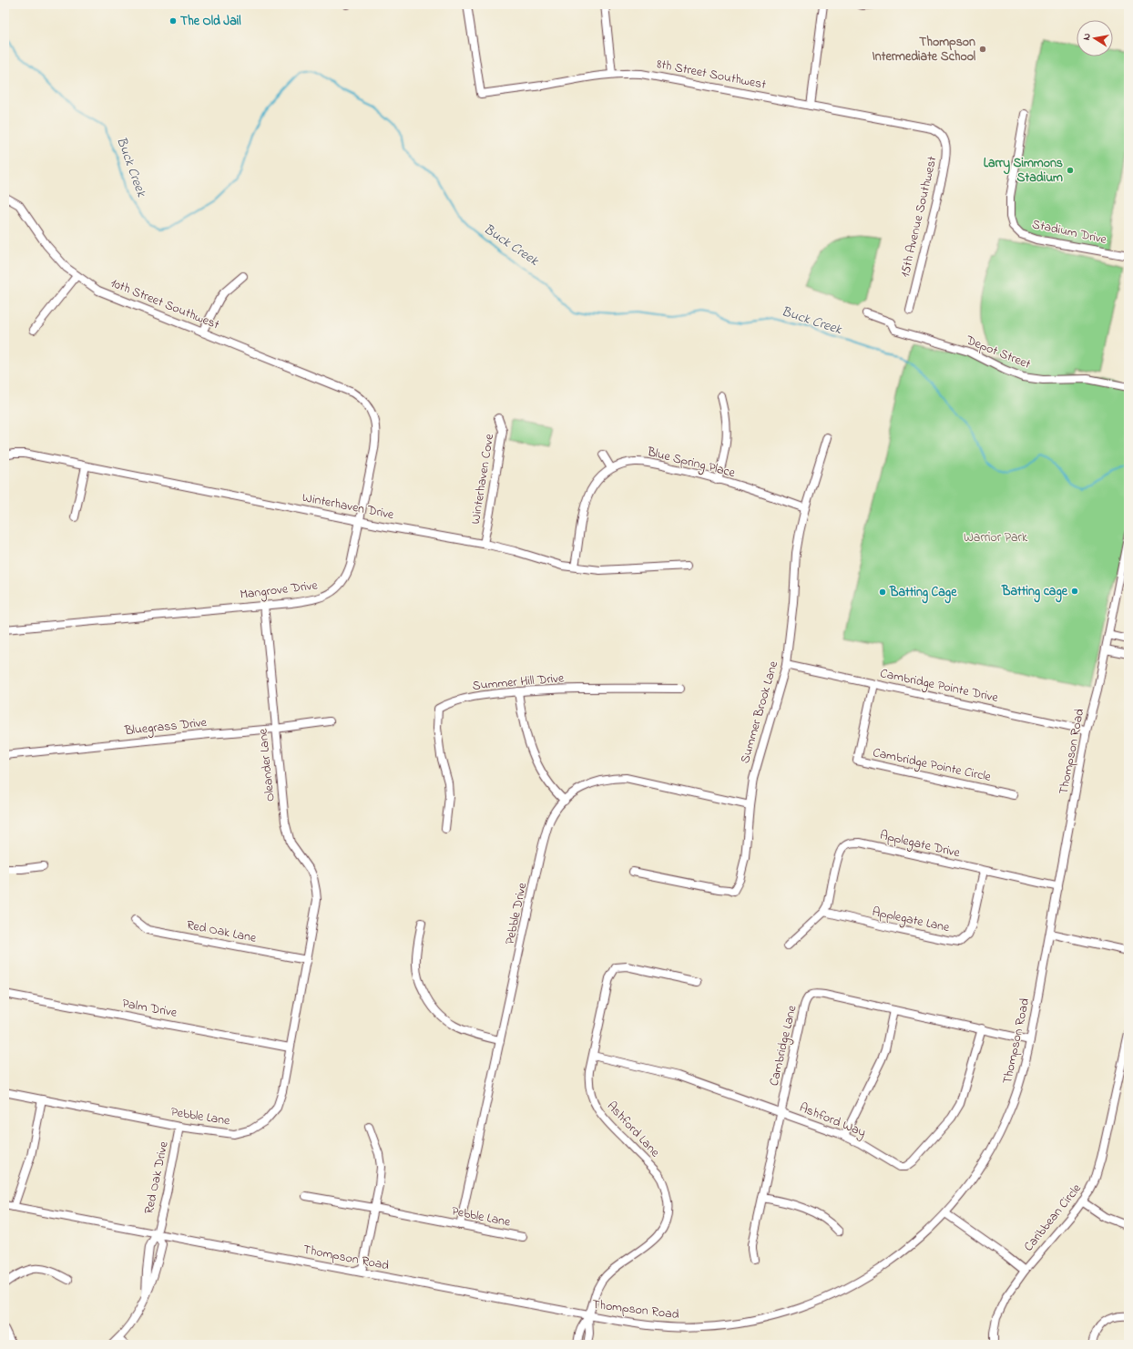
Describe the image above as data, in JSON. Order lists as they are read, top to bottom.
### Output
{
  "streets": {
    "street": [
      "8th Street Southwest",
      "15th Avenue Southwest",
      "Stadium Drive",
      "10th Street Southwest",
      "Depot Street",
      "Blue Spring Place",
      "Winterhaven Cove",
      "Winterhaven Drive",
      "Mangrove Drive",
      "Summer Hill Drive",
      "Cambridge Pointe Drive",
      "Summer Brook Lane",
      "Bluegrass Drive",
      "Thompson Road",
      "Oleander Lane",
      "Cambridge Pointe Circle",
      "Applegate Drive",
      "Pebble Drive",
      "Applegate Lane",
      "Red Oak Lane",
      "Palm Drive",
      "Cambridge Lane",
      "Pebble Lane",
      "Ashford Way",
      "Ashford Lane",
      "Red Oak Drive",
      "Caribbean Circle"
    ]
  },
  "crossings": [
    ["8th Street Southwest", "15th Avenue Southwest"],
    ["10th Street Southwest", "Mangrove Drive"],
    ["Blue Spring Place", "Winterhaven Drive"],
    ["Blue Spring Place", "Summer Brook Lane"],
    ["Winterhaven Cove", "Winterhaven Drive"],
    ["Winterhaven Drive", "Mangrove Drive"],
    ["Mangrove Drive", "Oleander Lane"],
    ["Cambridge Pointe Drive", "Summer Brook Lane"],
    ["Cambridge Pointe Drive", "Thompson Road"],
    ["Cambridge Pointe Drive", "Cambridge Pointe Circle"],
    ["Summer Brook Lane", "Pebble Drive"],
    ["Bluegrass Drive", "Oleander Lane"],
    ["Thompson Road", "Applegate Drive"],
    ["Thompson Road", "Cambridge Lane"],
    ["Thompson Road", "Ashford Lane"],
    ["Thompson Road", "Red Oak Drive"],
    ["Oleander Lane", "Pebble Lane"],
    ["Applegate Drive", "Applegate Lane"],
    ["Pebble Drive", "Pebble Lane"],
    ["Red Oak Lane", "Pebble Lane"],
    ["Palm Drive", "Pebble Lane"],
    ["Cambridge Lane", "Ashford Way"],
    ["Pebble Lane", "Red Oak Drive"],
    ["Ashford Way", "Ashford Lane"]
  ],
  "water": ["Buck Creek"],
  "parks": ["Warrior Park"],
  "places": [
    "The Old Jail",
    "Thompson Intermediate School",
    "Larry Simmons Stadium",
    "Batting cage",
    "Batting Cage"
  ],
  "north": "left"
}
